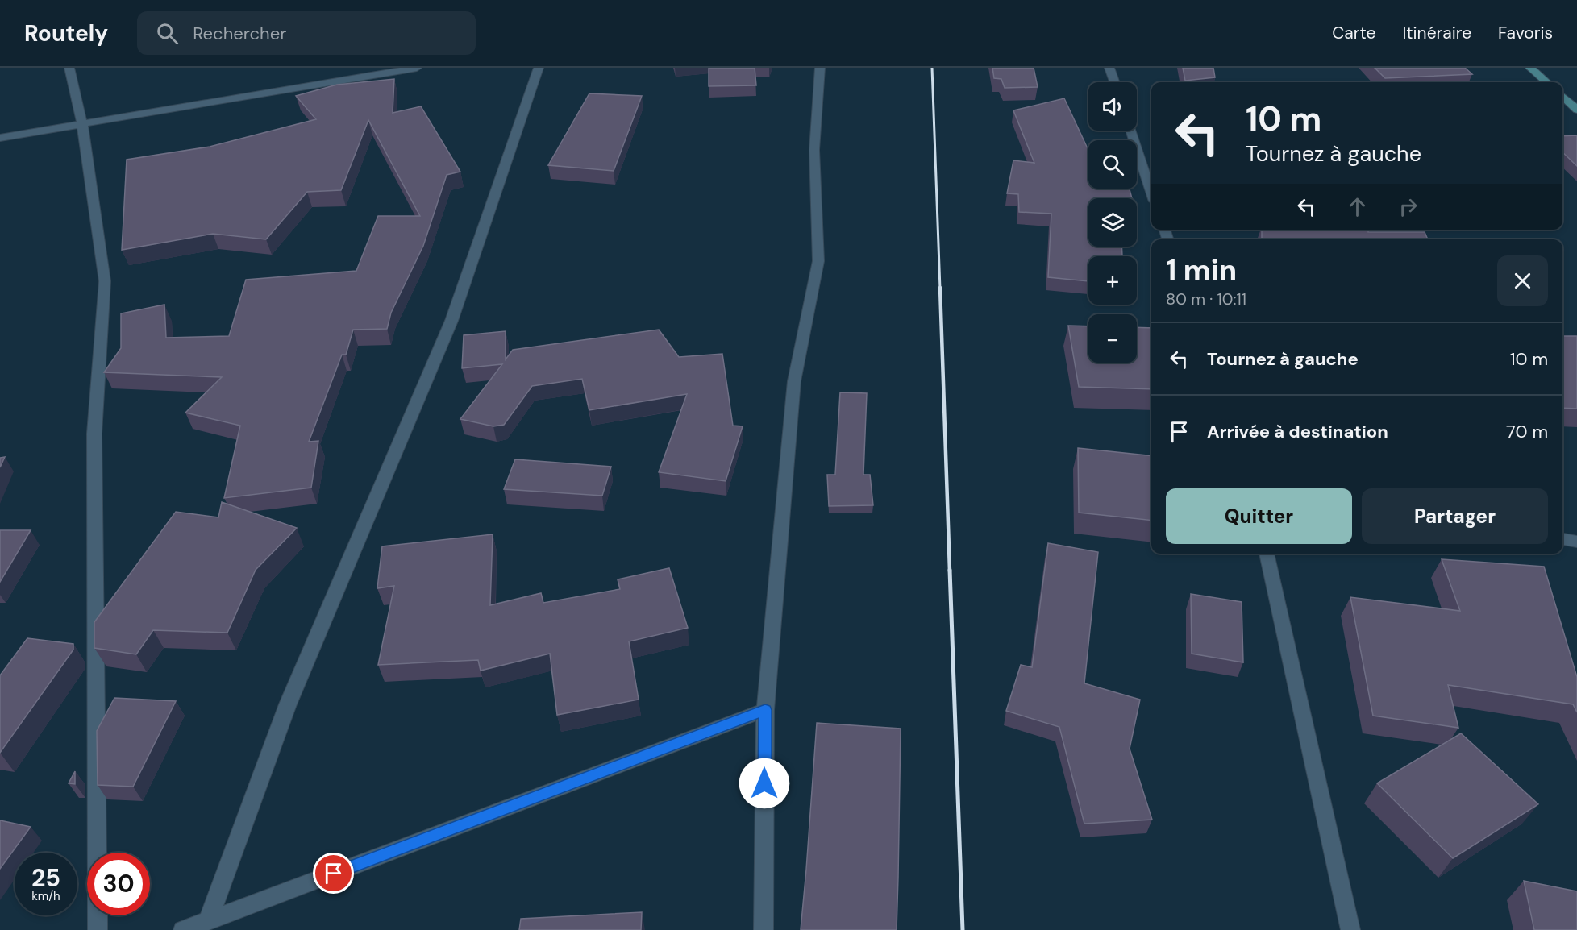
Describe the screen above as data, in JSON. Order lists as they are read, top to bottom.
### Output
{
  "page": {
    "header": "Routely",
    "search": "Rechercher",
    "nav": ["Carte", "Itinéraire", "Favoris"],
    "map_buttons": ["+", "−"],
    "turn": ["10 m", "Tournez à gauche"],
    "heading": ["1 min", "80 m · 10:11"],
    "list": [
      {
        "name": "Tournez à gauche",
        "value": "10 m"
      },
      {
        "name": "Arrivée à destination",
        "value": "70 m"
      }
    ],
    "buttons": ["Quitter", "Partager"],
    "speed": "25 km/h",
    "limit": "30"
  }
}
